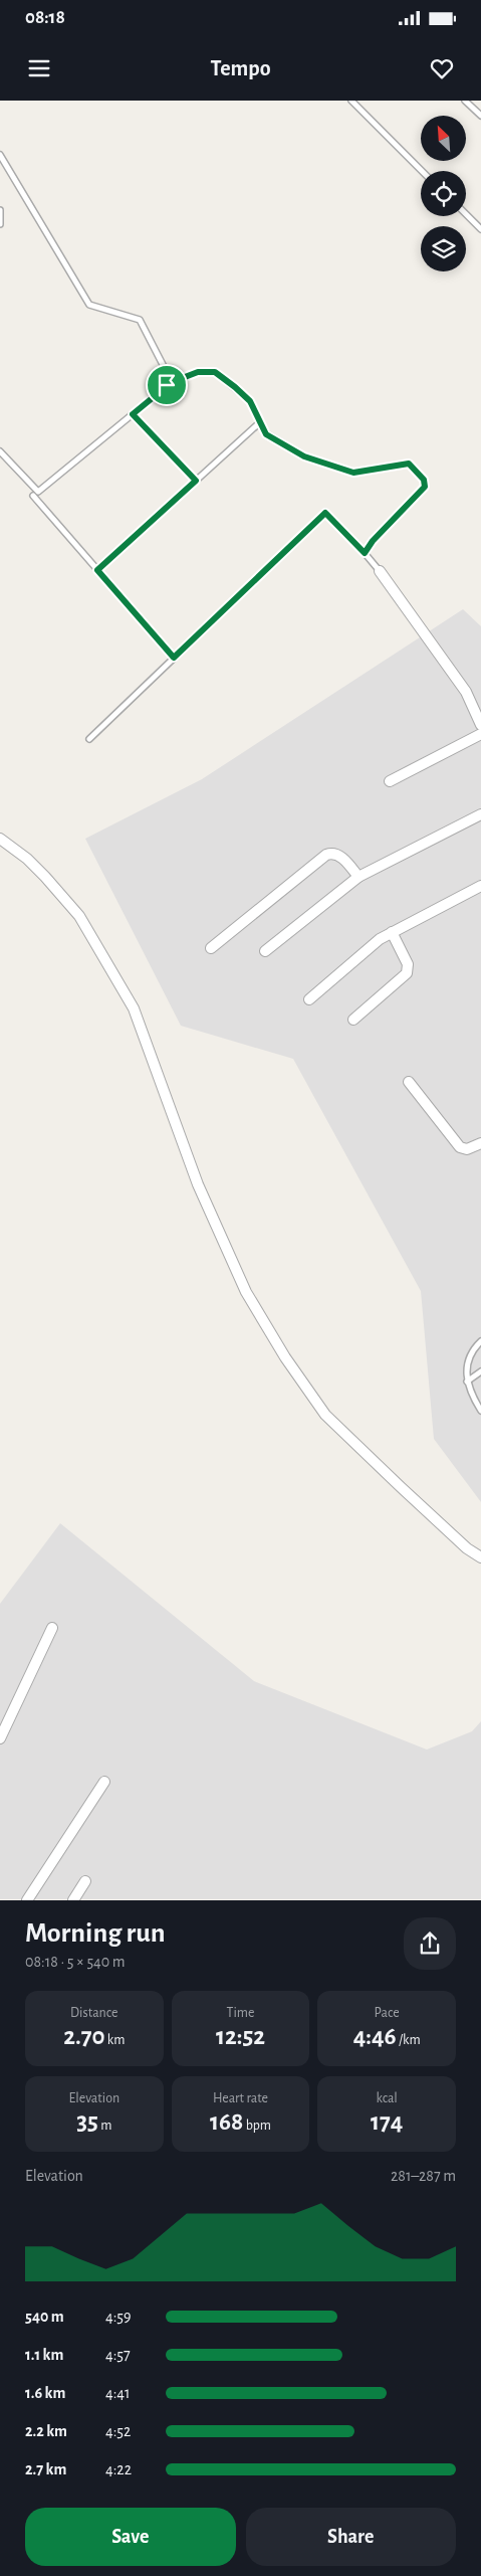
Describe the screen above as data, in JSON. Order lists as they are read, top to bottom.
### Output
{
  "north": "top left",
  "page": {
    "status": "08:18",
    "header": "Tempo",
    "heading": ["Morning run", "08:18 · 5 × 540 m"],
    "stats": [
      ["Distance", "2.70 km"],
      ["Time", "12:52"],
      ["Pace", "4:46 /km"],
      ["Elevation", "35 m"],
      ["Heart rate", "168 bpm"],
      ["kcal", "174"]
    ],
    "chart": ["Elevation", "281–287 m"],
    "list": [
      {
        "name": "540 m",
        "note": "4:59"
      },
      {
        "name": "1.1 km",
        "note": "4:57"
      },
      {
        "name": "1.6 km",
        "note": "4:41"
      },
      {
        "name": "2.2 km",
        "note": "4:52"
      },
      {
        "name": "2.7 km",
        "note": "4:22"
      }
    ],
    "buttons": ["Save", "Share"]
  }
}
